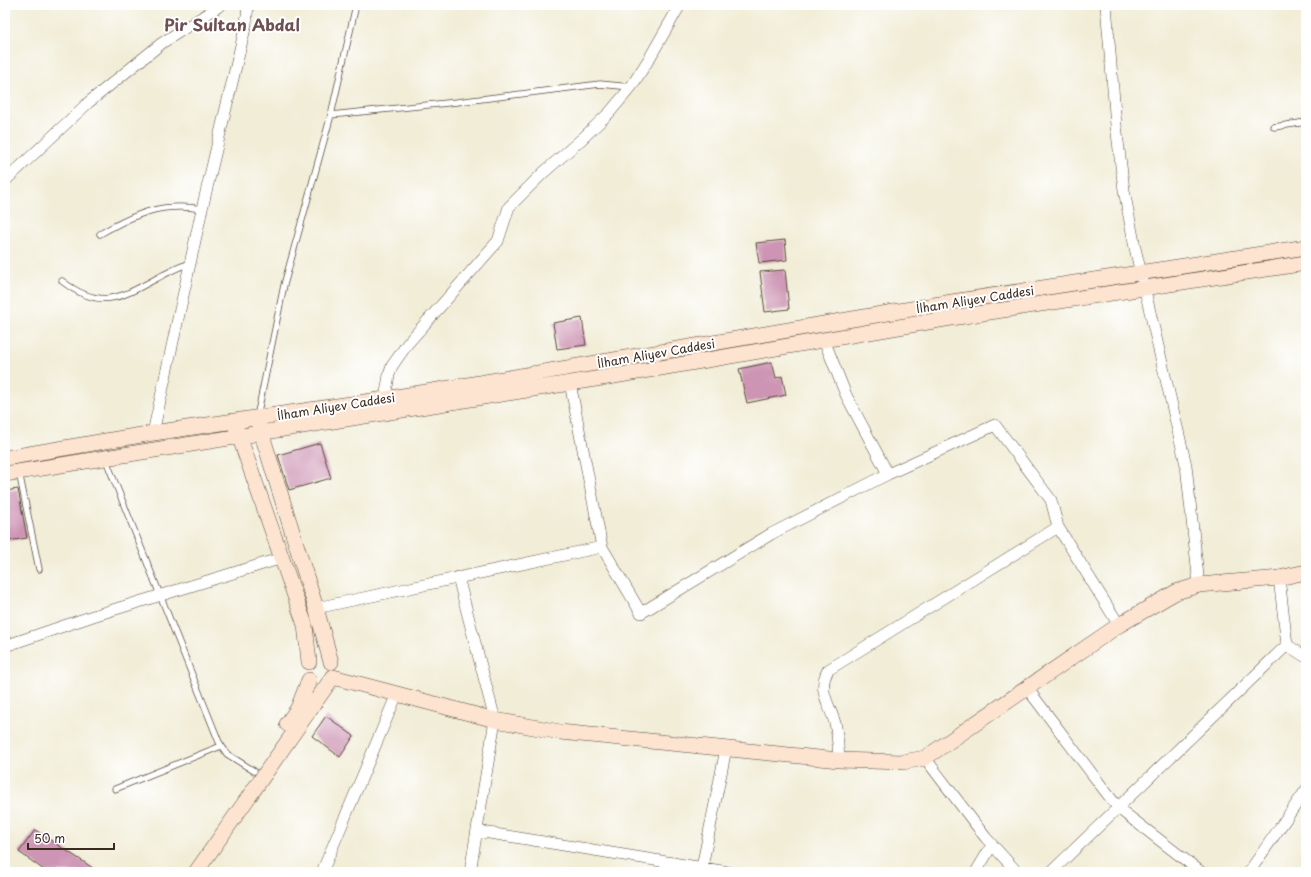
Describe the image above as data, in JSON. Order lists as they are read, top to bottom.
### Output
{
  "streets": {
    "main road": ["İlham Aliyev Caddesi"]
  },
  "districts": ["Pir Sultan Abdal"],
  "scale_bar": "50 m"
}
